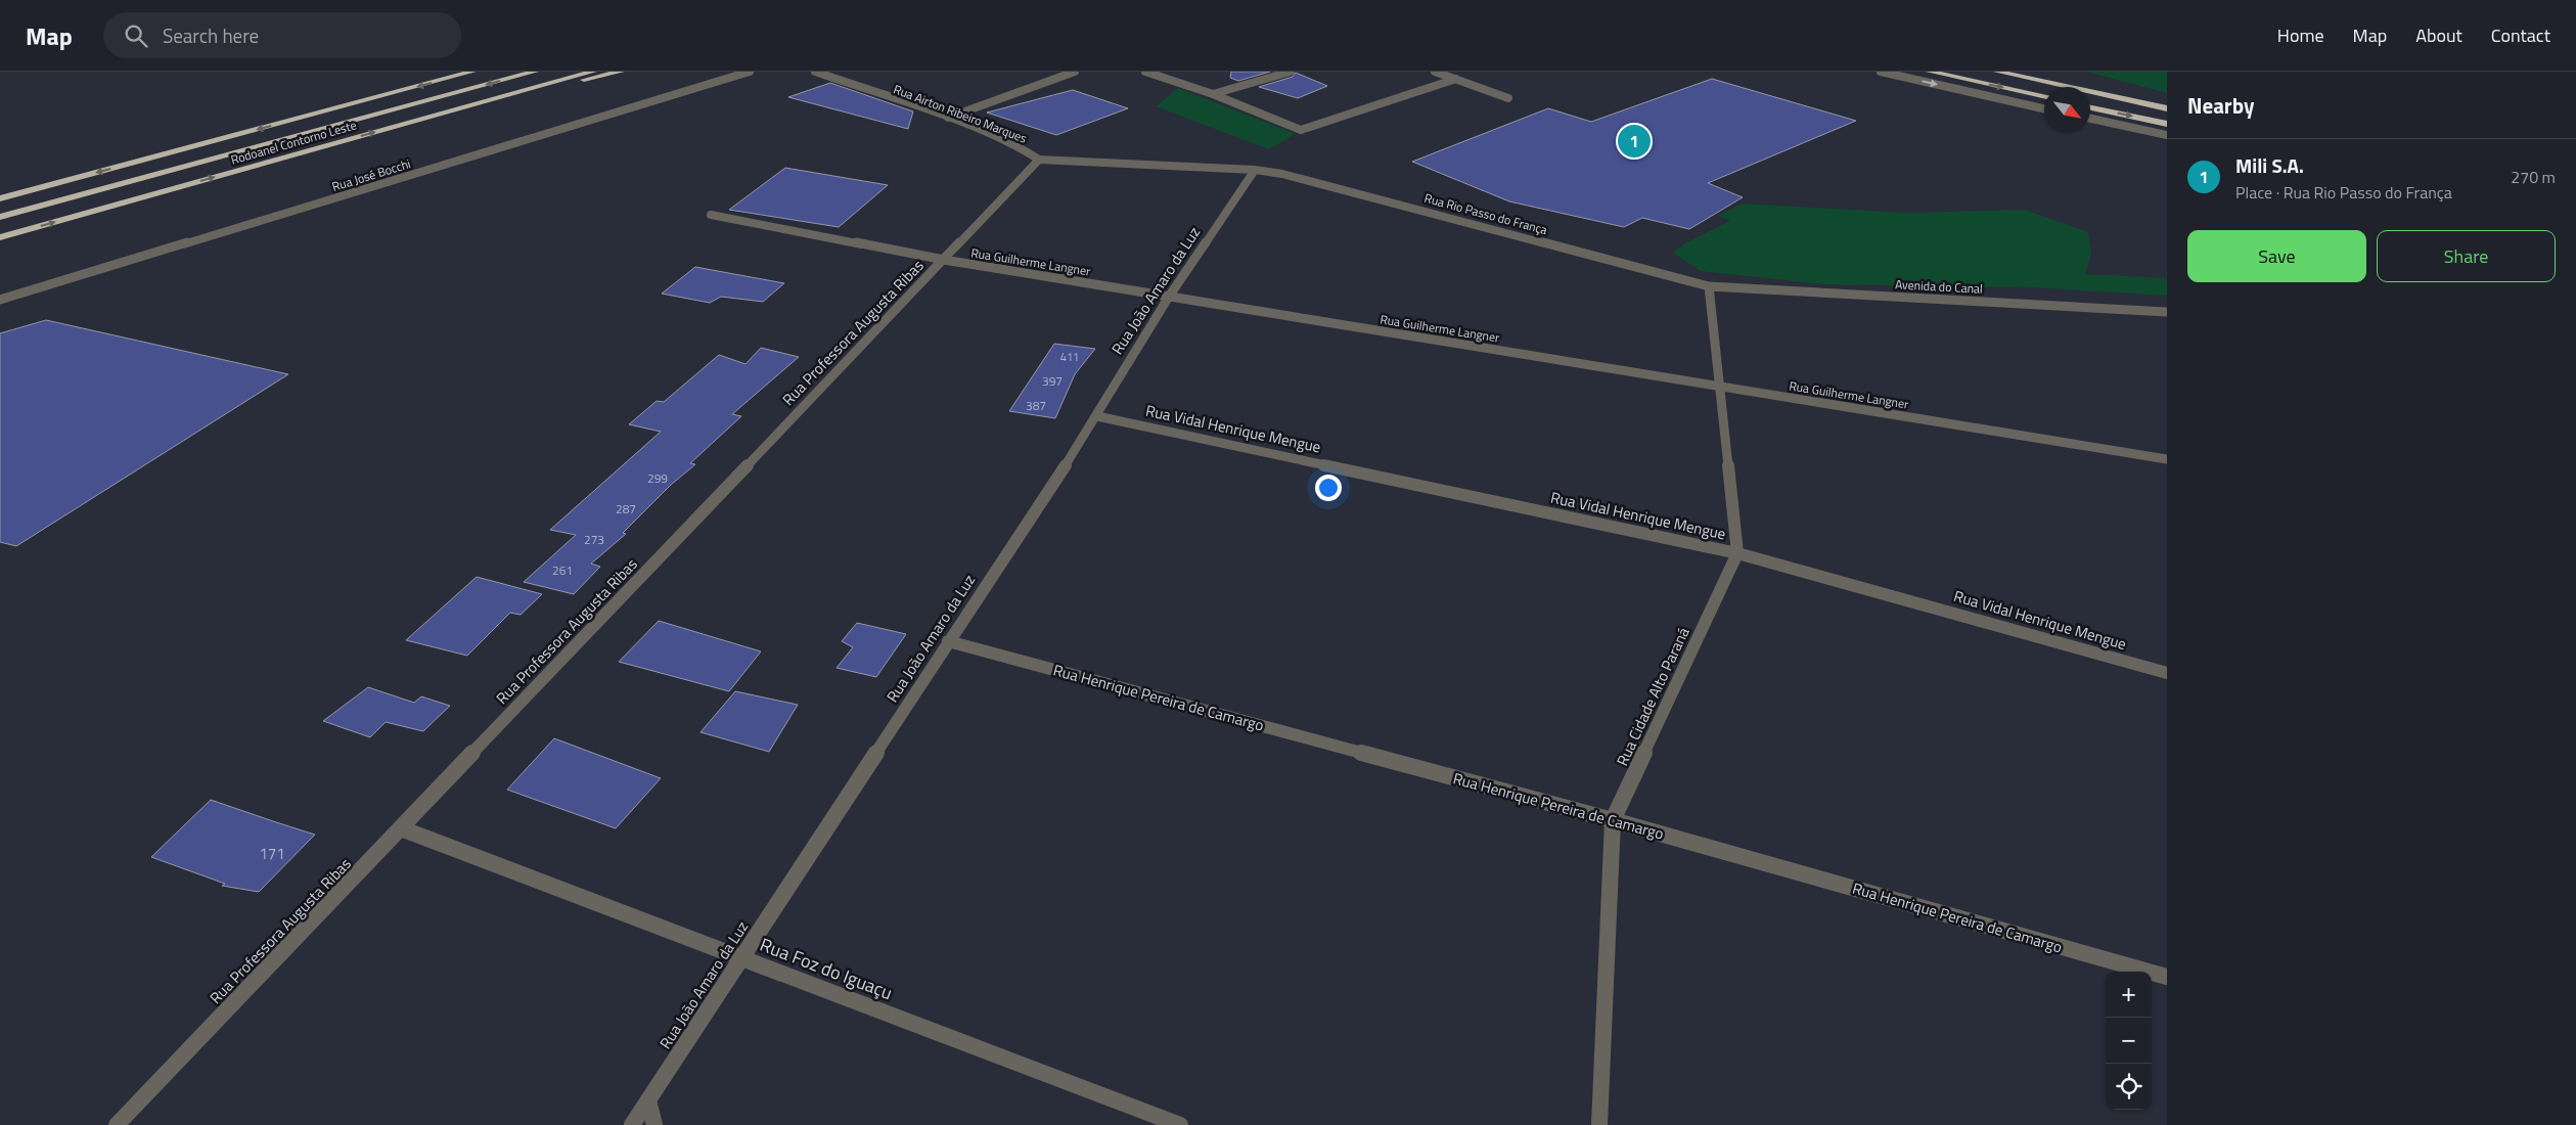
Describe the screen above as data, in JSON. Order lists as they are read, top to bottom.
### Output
{
  "streets": {
    "highway": ["Rodoanel Contorno Leste"],
    "street": [
      "Rua Airton Ribeiro Marques",
      "Rua José Bocchi",
      "Rua Rio Passo do França",
      "Rua Guilherme Langner",
      "Avenida do Canal",
      "Rua João Amaro da Luz",
      "Rua Professora Augusta Ribas",
      "Rua Vidal Henrique Mengue",
      "Rua Cidade Alto Paraná",
      "Rua Henrique Pereira de Camargo",
      "Rua Foz do Iguaçu"
    ]
  },
  "crossings": [
    ["Rua Airton Ribeiro Marques", "Rua Rio Passo do França"],
    ["Rua Airton Ribeiro Marques", "Rua Professora Augusta Ribas"],
    ["Rua Rio Passo do França", "Avenida do Canal"],
    ["Rua Rio Passo do França", "Rua João Amaro da Luz"],
    ["Rua Rio Passo do França", "Rua Professora Augusta Ribas"],
    ["Rua Guilherme Langner", "Rua João Amaro da Luz"],
    ["Rua Guilherme Langner", "Rua Professora Augusta Ribas"],
    ["Rua João Amaro da Luz", "Rua Vidal Henrique Mengue"],
    ["Rua João Amaro da Luz", "Rua Henrique Pereira de Camargo"],
    ["Rua João Amaro da Luz", "Rua Foz do Iguaçu"],
    ["Rua Professora Augusta Ribas", "Rua Foz do Iguaçu"],
    ["Rua Vidal Henrique Mengue", "Rua Cidade Alto Paraná"],
    ["Rua Cidade Alto Paraná", "Rua Henrique Pereira de Camargo"]
  ],
  "house_numbers": [
    "411",
    "397",
    "387",
    "299",
    "287",
    "273",
    "261",
    "171"
  ],
  "north": "bottom right",
  "page": {
    "header": "Map",
    "search": "Search here",
    "nav": [
      "Home",
      "Map",
      "About",
      "Contact"
    ],
    "heading": "Nearby",
    "pins": "1",
    "list": [
      {
        "mark": "1",
        "name": "Mili S.A.",
        "note": "Place · Rua Rio Passo do França",
        "value": "270 m"
      }
    ],
    "buttons": ["Save", "Share"],
    "map_buttons": ["+", "−"]
  }
}
